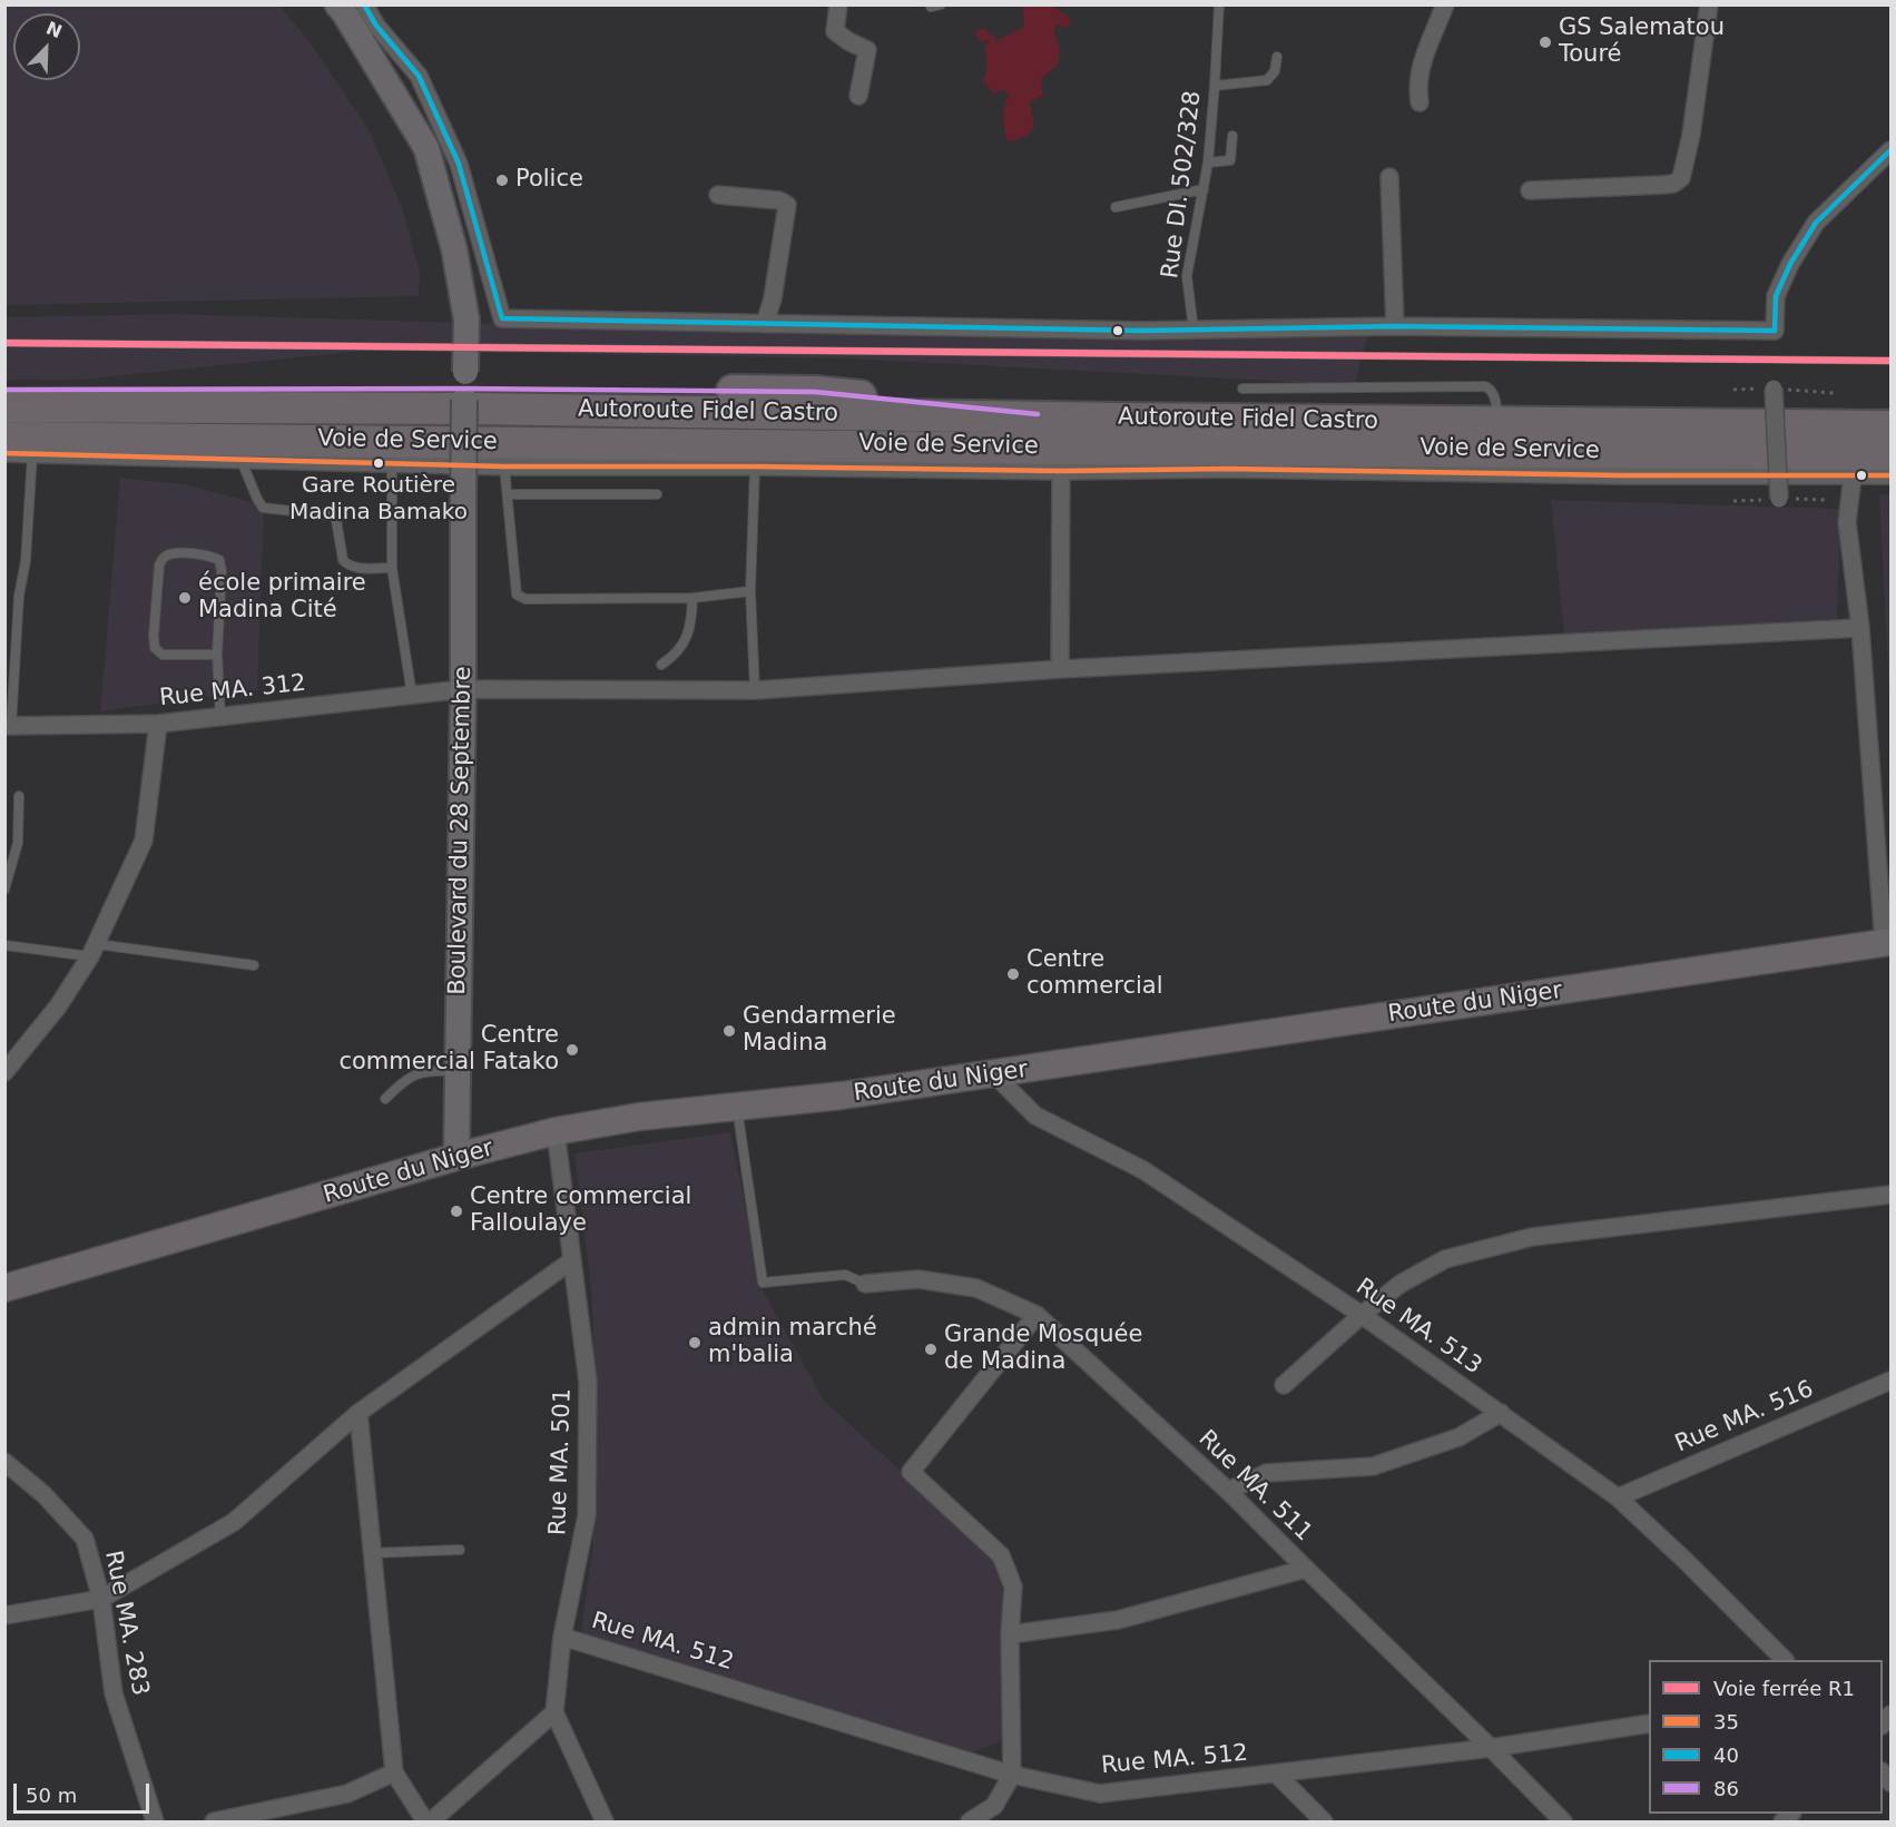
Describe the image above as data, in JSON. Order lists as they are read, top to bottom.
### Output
{
  "streets": {
    "highway": ["Autoroute Fidel Castro"],
    "main road": ["Boulevard du 28 Septembre", "Route du Niger"],
    "street": [
      "Voie de Service",
      "Rue MA. 312",
      "Rue MA. 513",
      "Rue MA. 516",
      "Rue MA. 501",
      "Rue MA. 511",
      "Rue MA. 283",
      "Rue MA. 512"
    ],
    "lane": ["Rue DI. 502/328"]
  },
  "crossings": [
    ["Rue MA. 312", "Boulevard du 28 Septembre"],
    ["Boulevard du 28 Septembre", "Route du Niger"],
    ["Route du Niger", "Rue MA. 513"],
    ["Route du Niger", "Rue MA. 501"],
    ["Rue MA. 513", "Rue MA. 516"],
    ["Rue MA. 501", "Rue MA. 512"],
    ["Rue MA. 511", "Rue MA. 512"]
  ],
  "places": [
    "GS Salematou Touré",
    "Police",
    "Gare Routière Madina Bamako",
    "école primaire Madina Cité",
    "Centre commercial",
    "Gendarmerie Madina",
    "Centre commercial Fatako",
    "Centre commercial Falloulaye",
    "admin marché m'balia",
    "Grande Mosquée de Madina"
  ],
  "lines": [
    "transit line 40",
    "rail line R1",
    "transit line 86",
    "transit line 35"
  ],
  "legend": [
    "Voie ferrée R1",
    "35",
    "40",
    "86"
  ],
  "scale_bar": "50 m",
  "north": "top right"
}
